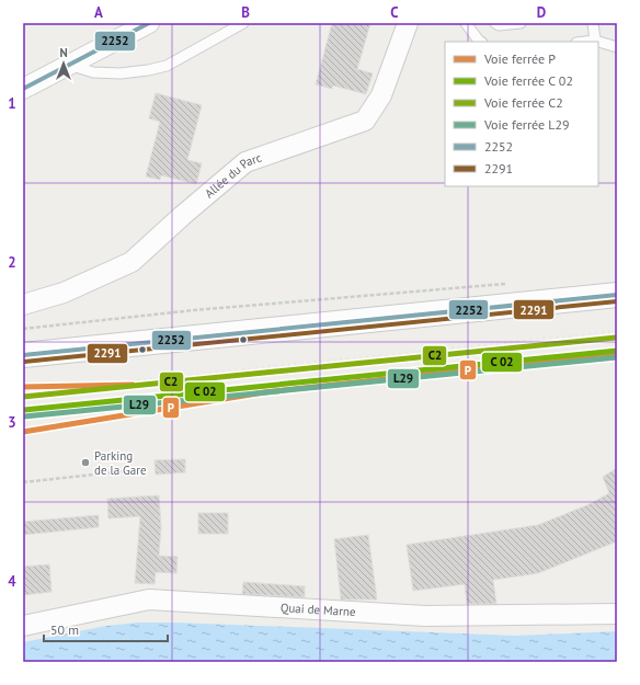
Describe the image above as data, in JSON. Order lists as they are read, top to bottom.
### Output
{
  "streets": {
    "street": ["Allée du Parc", "Quai de Marne"]
  },
  "places": ["Parking de la Gare"],
  "lines": [
    "transit line 2252",
    "transit line 2291",
    "rail line C2",
    "rail line P",
    "rail line L29"
  ],
  "legend": [
    "Voie ferrée P",
    "Voie ferrée C 02",
    "Voie ferrée C2",
    "Voie ferrée L29",
    "2252",
    "2291"
  ],
  "scale_bar": "50 m",
  "north": "top",
  "grid": {
    "columns": [
      "A",
      "B",
      "C",
      "D"
    ],
    "rows": [
      "1",
      "2",
      "3",
      "4"
    ]
  }
}
